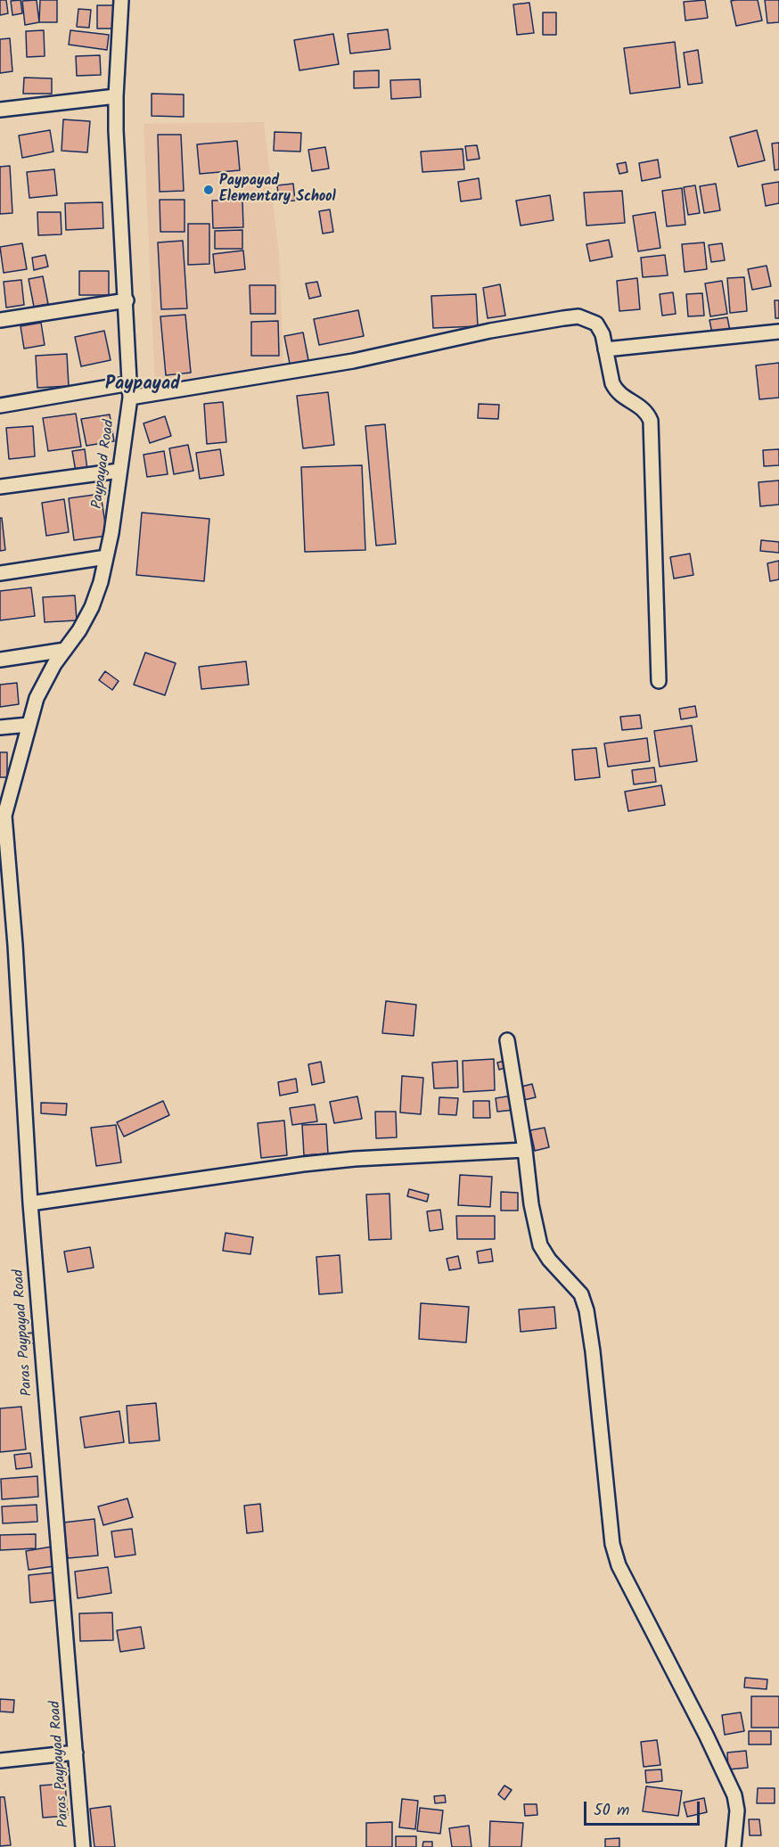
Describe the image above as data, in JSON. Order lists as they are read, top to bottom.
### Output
{
  "streets": {
    "street": ["Paypayad Road", "Paras Paypayad Road"]
  },
  "crossings": [
    ["Paypayad Road", "Paras Paypayad Road"]
  ],
  "districts": ["Paypayad"],
  "places": ["Paypayad Elementary School"],
  "scale_bar": "50 m"
}
